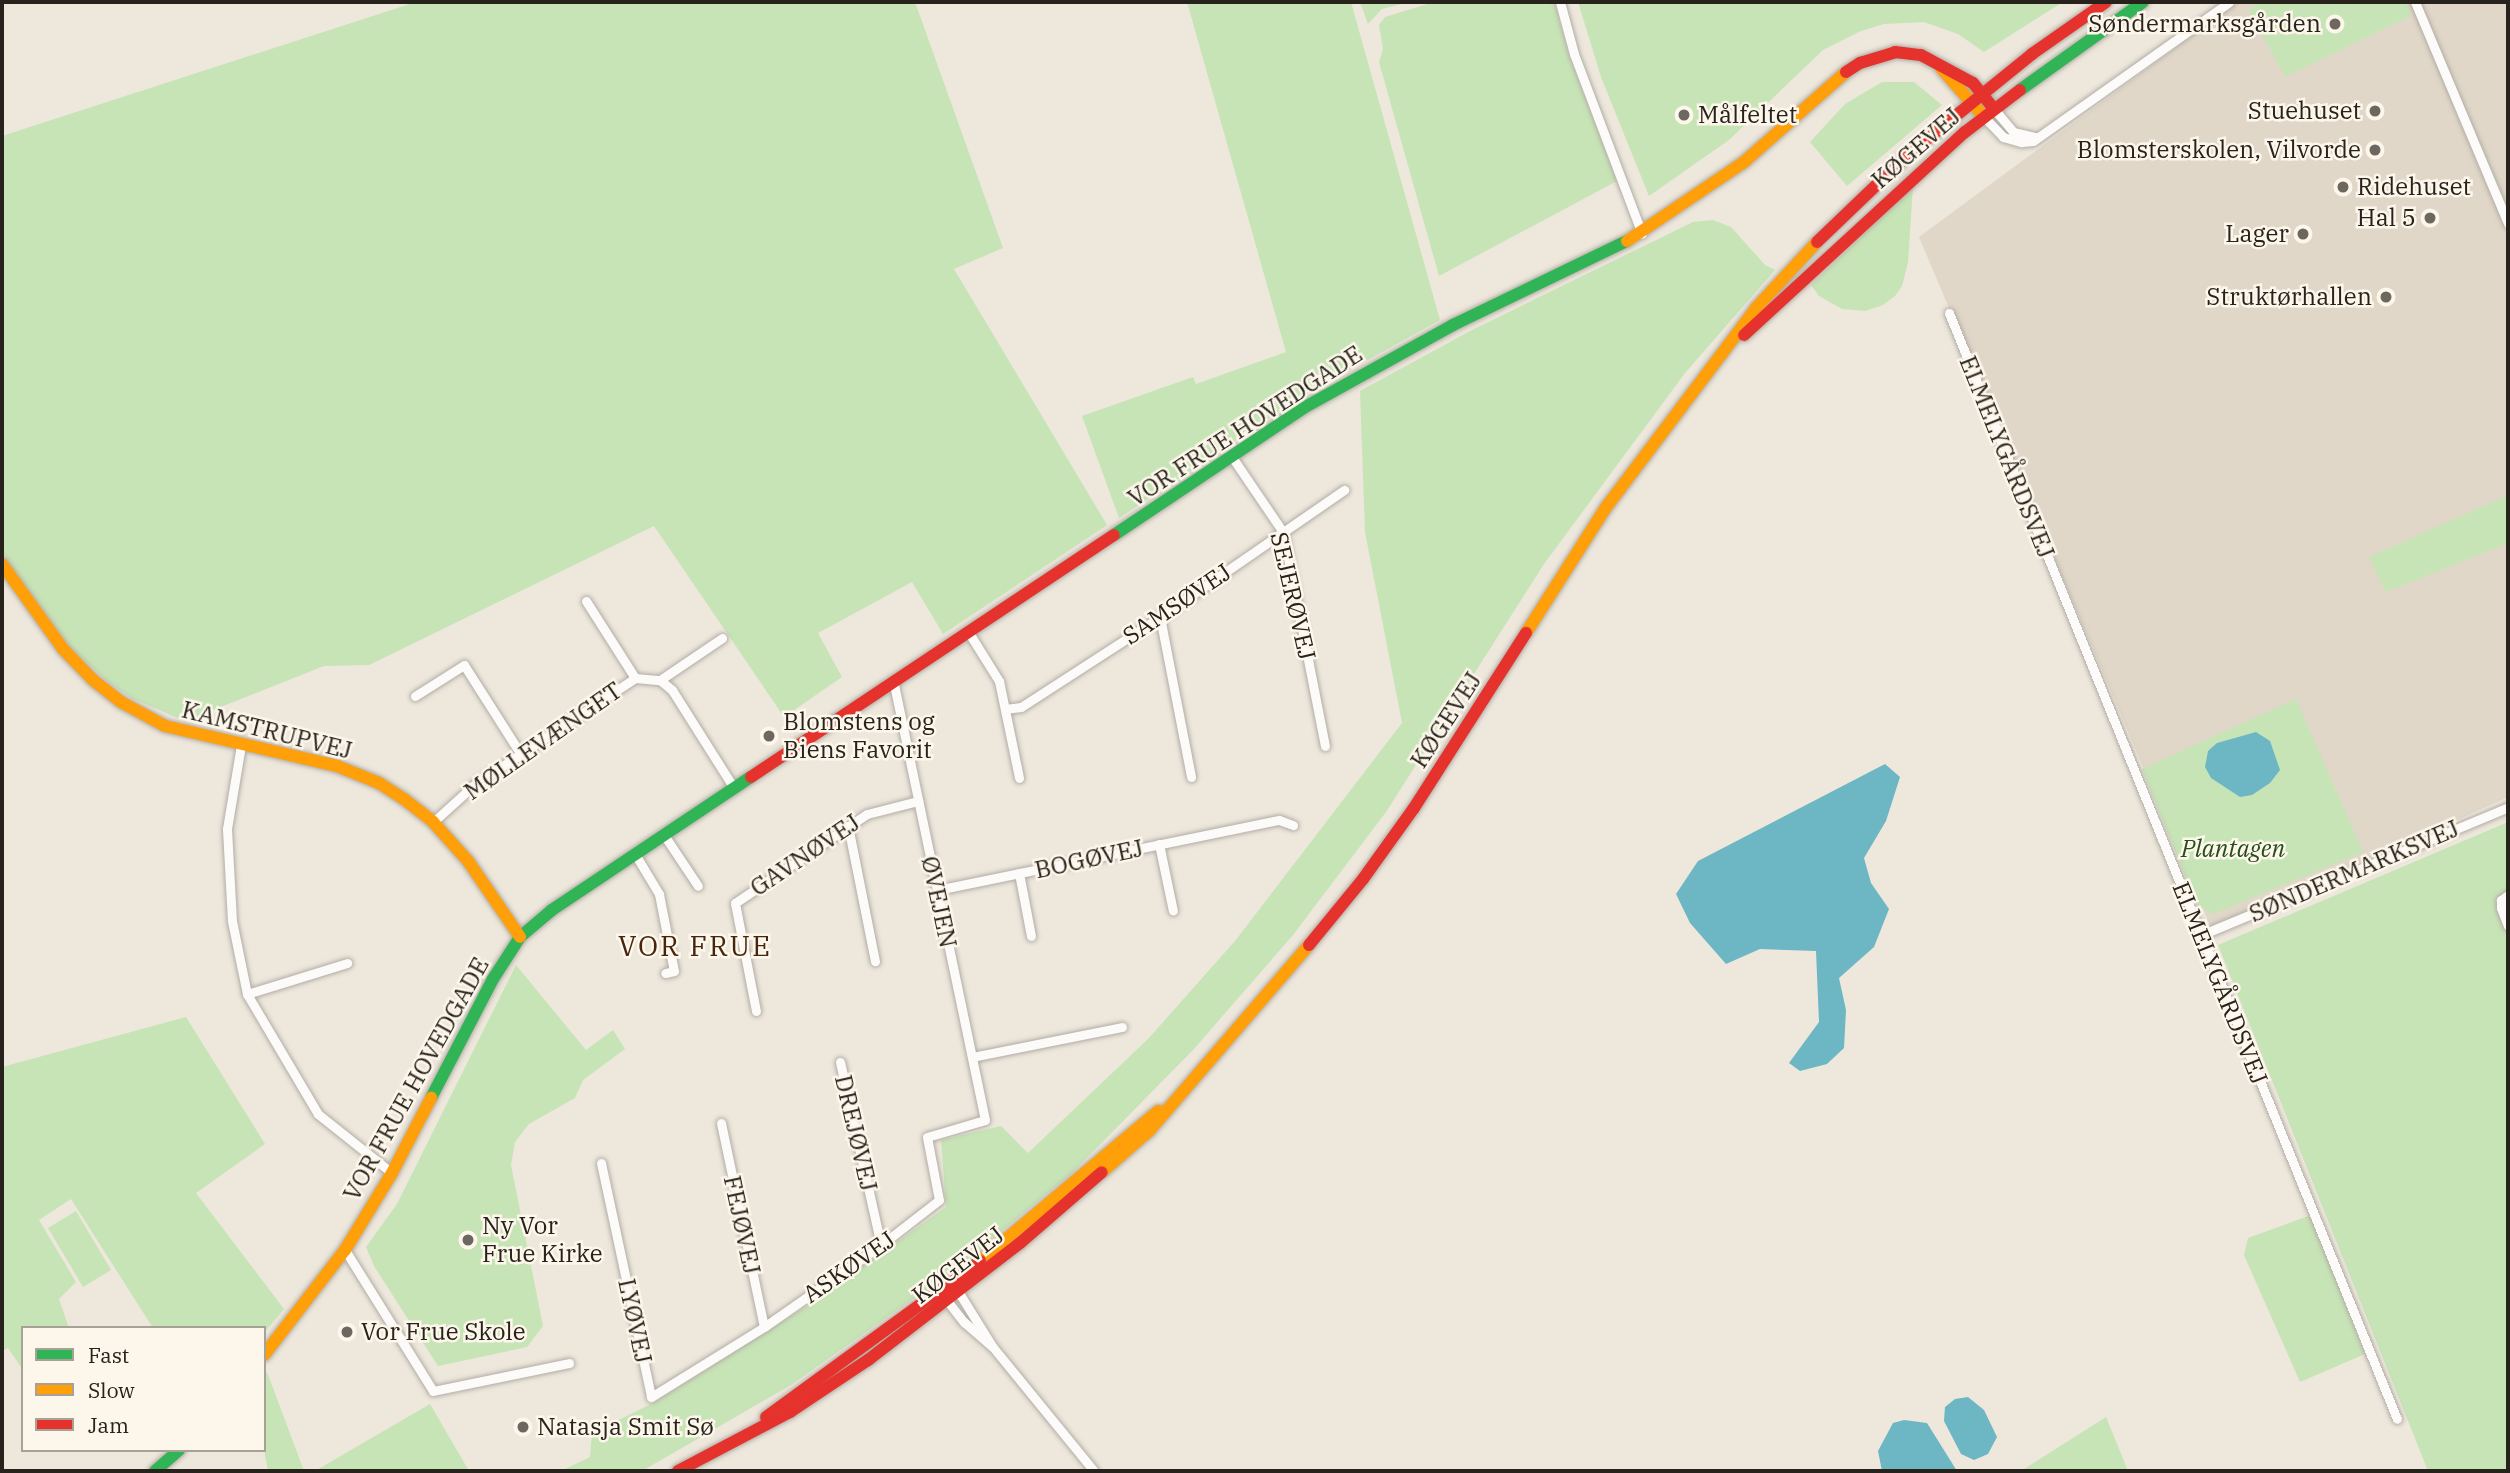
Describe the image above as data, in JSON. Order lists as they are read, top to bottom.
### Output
{
  "streets": {
    "street": [
      "KØGEVEJ",
      "VOR FRUE HOVEDGADE",
      "ELMELYGÅRDSVEJ",
      "SEJERØVEJ",
      "SAMSØVEJ",
      "KAMSTRUPVEJ",
      "MØLLEVÆNGET",
      "GAVNØVEJ",
      "BOGØVEJ",
      "SØNDERMARKSVEJ",
      "ØVEJEN",
      "DREJØVEJ",
      "FEJØVEJ",
      "ASKØVEJ",
      "LYØVEJ"
    ]
  },
  "crossings": [
    ["KØGEVEJ", "VOR FRUE HOVEDGADE"],
    ["VOR FRUE HOVEDGADE", "SEJERØVEJ"],
    ["VOR FRUE HOVEDGADE", "KAMSTRUPVEJ"],
    ["VOR FRUE HOVEDGADE", "ØVEJEN"],
    ["ELMELYGÅRDSVEJ", "SØNDERMARKSVEJ"],
    ["SEJERØVEJ", "SAMSØVEJ"],
    ["KAMSTRUPVEJ", "MØLLEVÆNGET"],
    ["GAVNØVEJ", "ØVEJEN"],
    ["BOGØVEJ", "ØVEJEN"],
    ["ØVEJEN", "ASKØVEJ"],
    ["DREJØVEJ", "ASKØVEJ"],
    ["FEJØVEJ", "ASKØVEJ"],
    ["ASKØVEJ", "LYØVEJ"]
  ],
  "districts": ["VOR FRUE"],
  "parks": ["Plantagen"],
  "places": [
    "Søndermarksgården",
    "Stuehuset",
    "Målfeltet",
    "Blomsterskolen, Vilvorde",
    "Ridehuset",
    "Hal 5",
    "Lager",
    "Struktørhallen",
    "Blomstens og Biens Favorit",
    "Ny Vor Frue Kirke",
    "Vor Frue Skole",
    "Natasja Smit Sø"
  ],
  "legend": ["Fast", "Slow", "Jam"]
}
